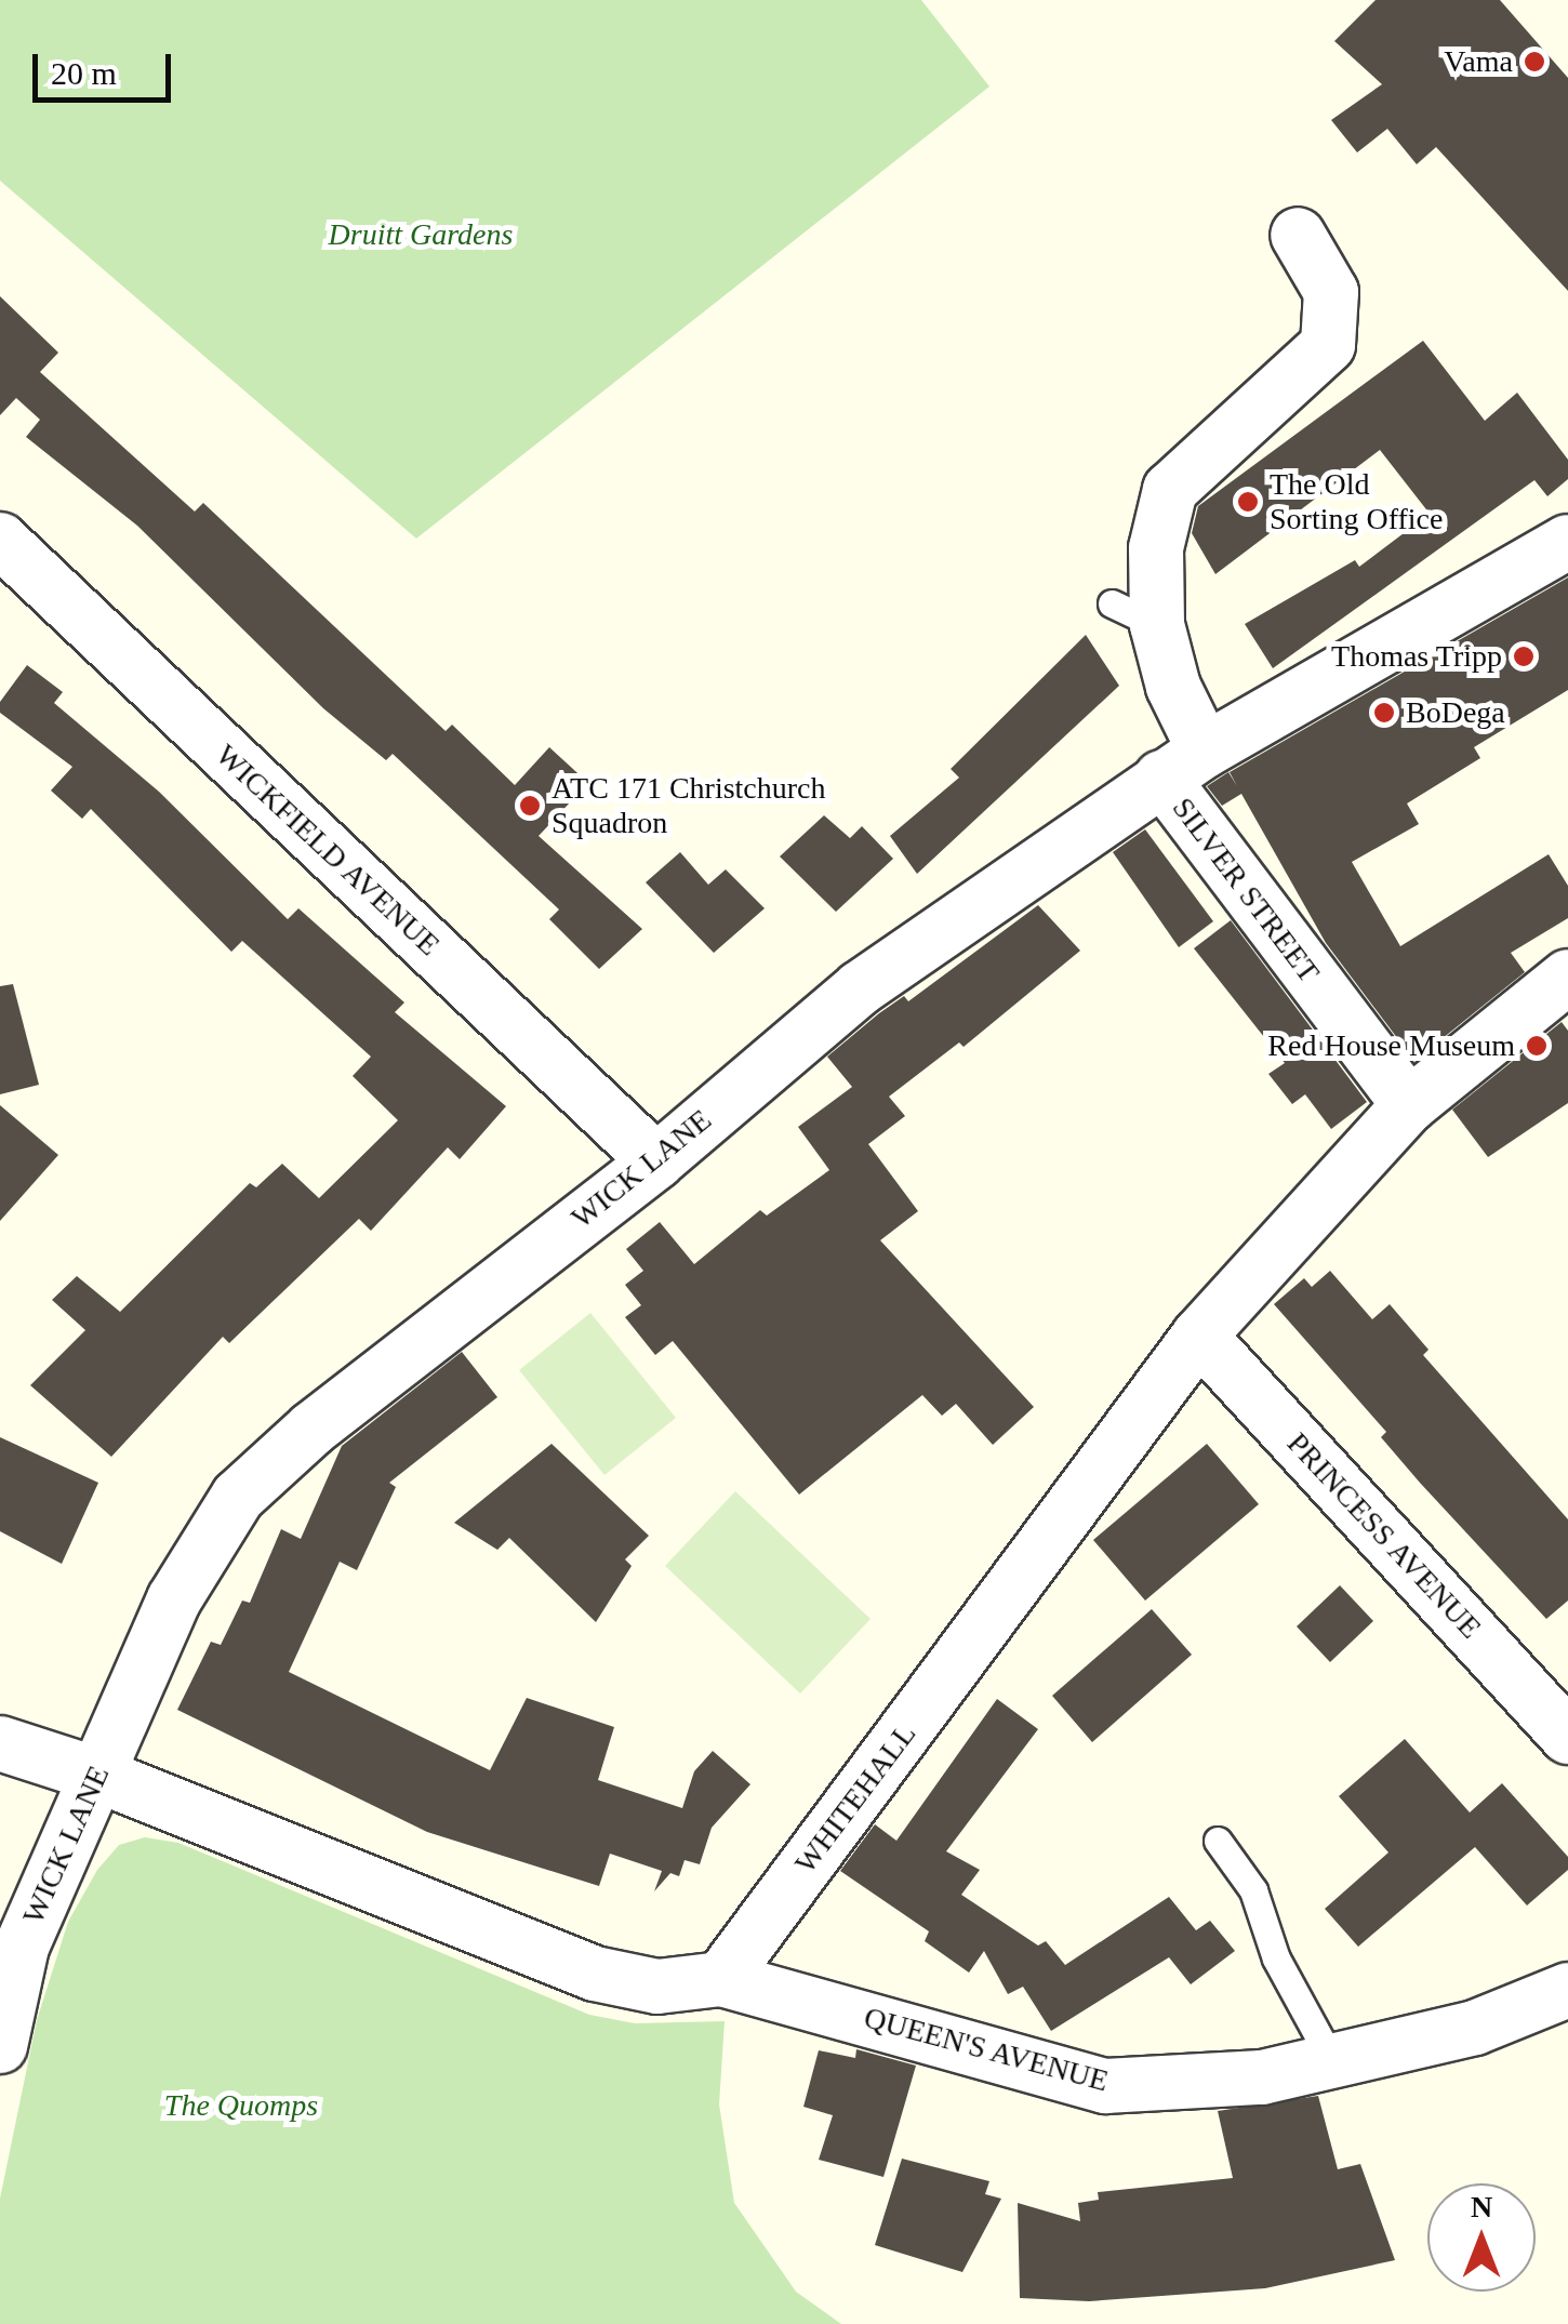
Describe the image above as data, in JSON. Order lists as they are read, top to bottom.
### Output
{
  "streets": {
    "street": [
      "WICKFIELD AVENUE",
      "SILVER STREET",
      "WICK LANE",
      "PRINCESS AVENUE",
      "WHITEHALL",
      "QUEEN'S AVENUE"
    ]
  },
  "crossings": [
    ["WICKFIELD AVENUE", "WICK LANE"],
    ["SILVER STREET", "WICK LANE"],
    ["SILVER STREET", "WHITEHALL"],
    ["PRINCESS AVENUE", "WHITEHALL"],
    ["WHITEHALL", "QUEEN'S AVENUE"]
  ],
  "parks": ["Druitt Gardens", "The Quomps"],
  "places": [
    "Vama",
    "The Old Sorting Office",
    "Thomas Tripp",
    "BoDega",
    "ATC 171 Christchurch Squadron",
    "Red House Museum"
  ],
  "scale_bar": "20 m",
  "north": "top"
}
